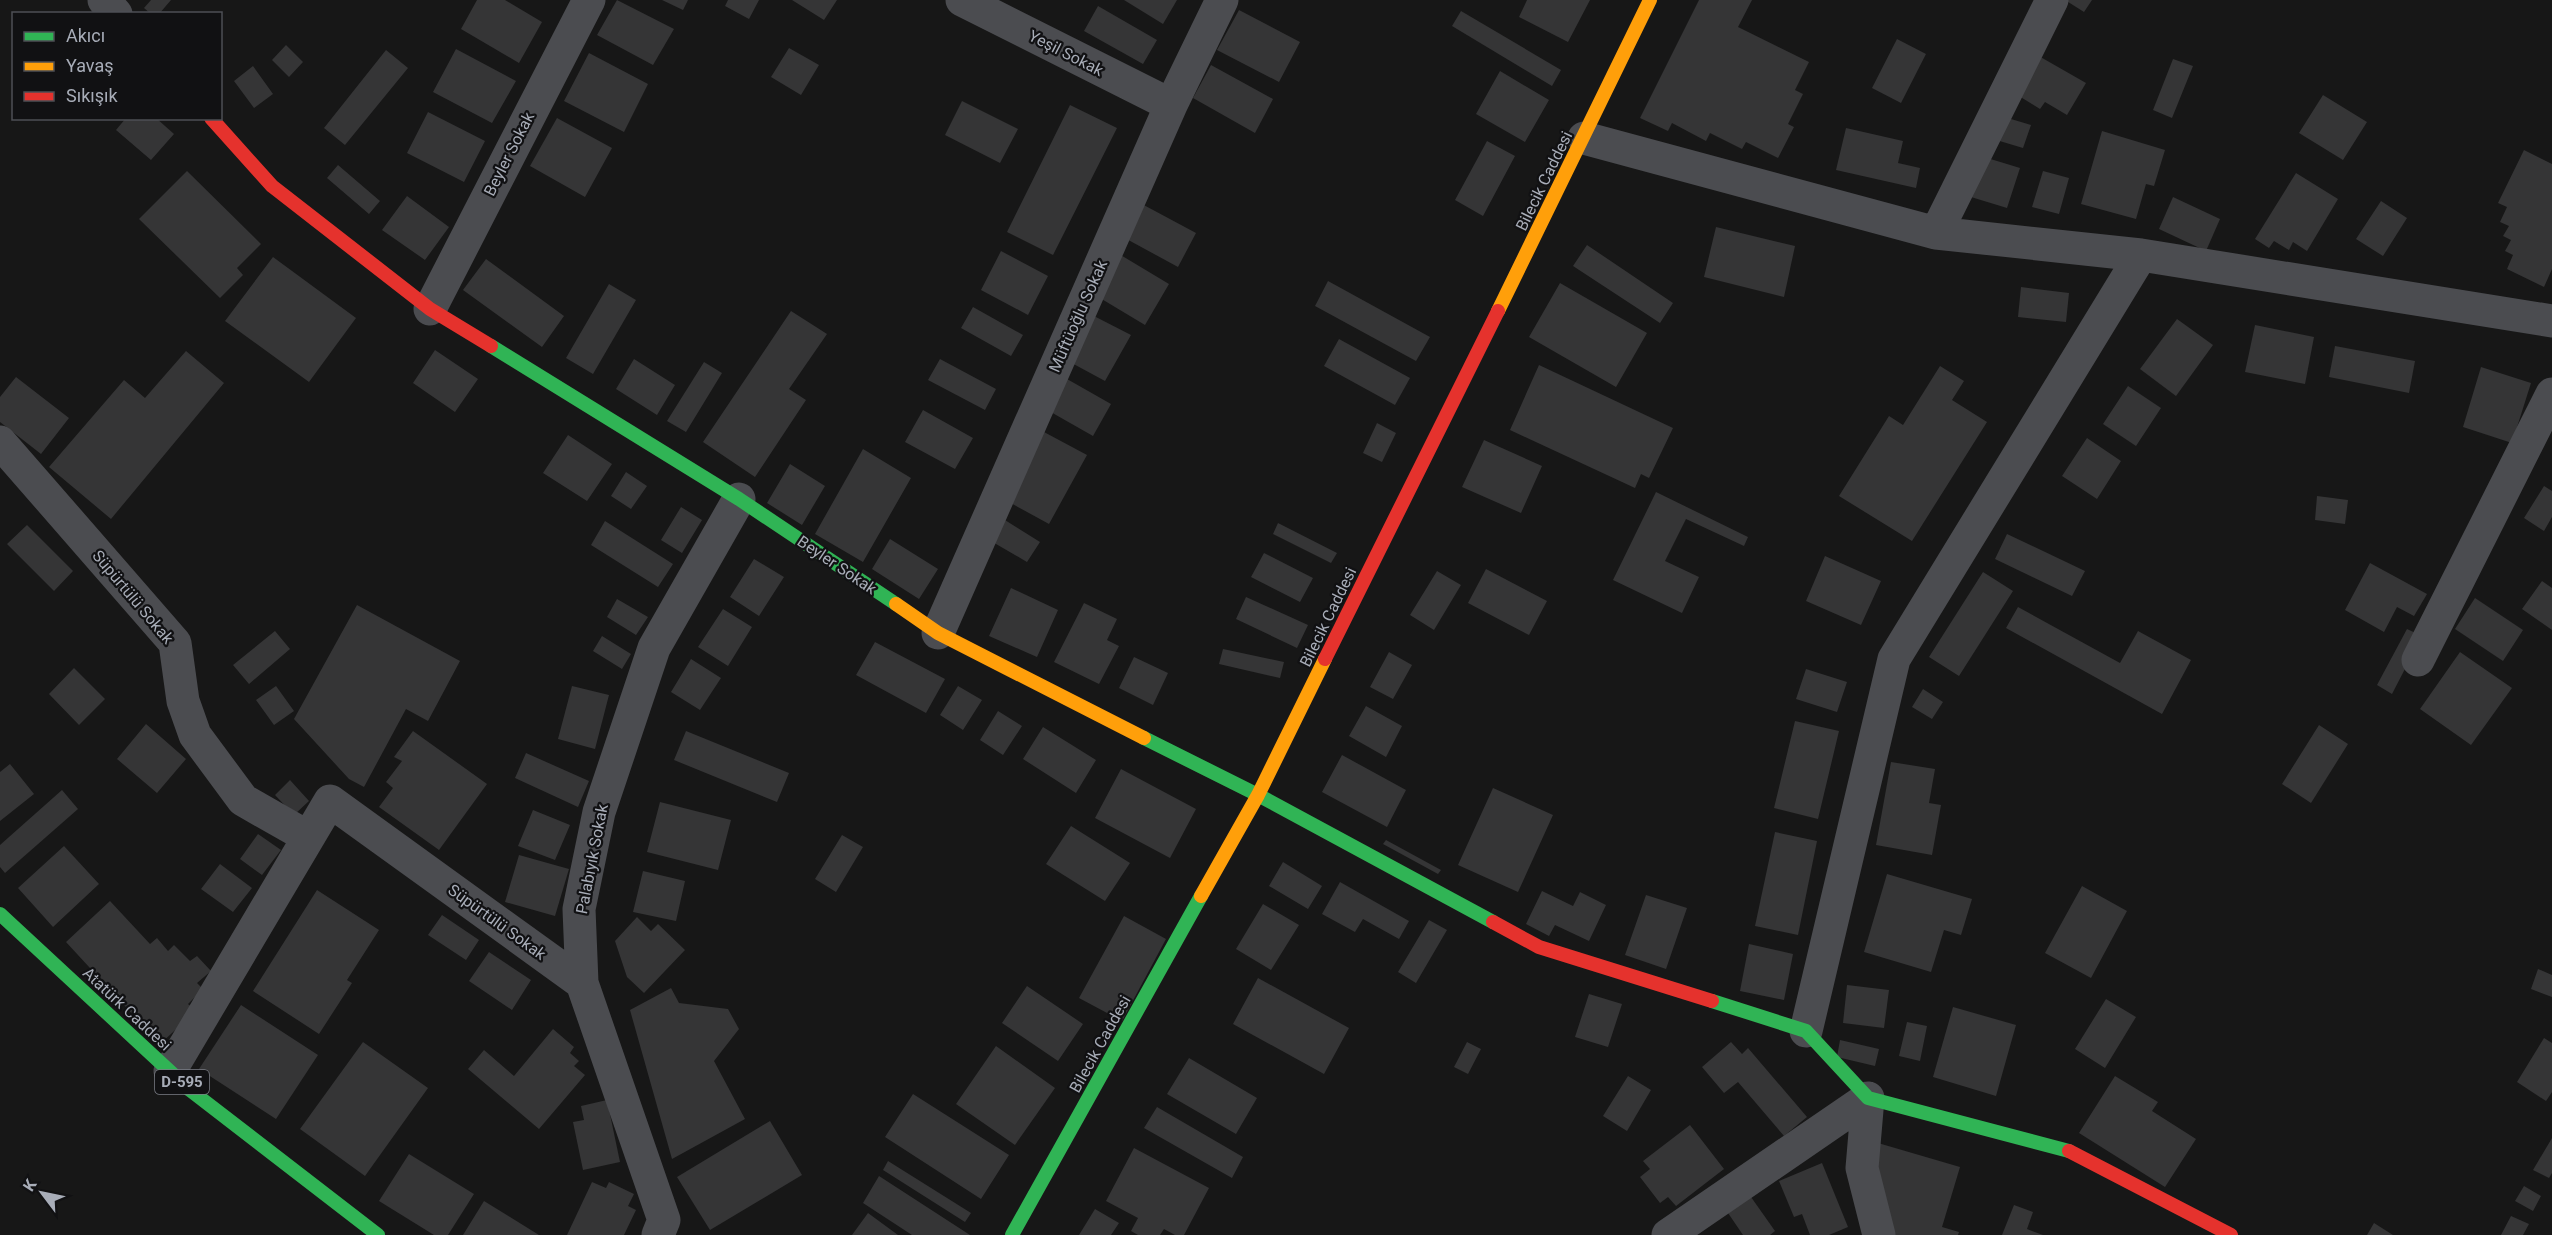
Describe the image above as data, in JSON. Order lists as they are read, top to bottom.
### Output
{
  "streets": {
    "street": [
      "Yeşil Sokak",
      "Beyler Sokak",
      "Bilecik Caddesi",
      "Müftüoğlu Sokak",
      "Süpürtülü Sokak",
      "Palabıyık Sokak",
      "Atatürk Caddesi",
      "D-595"
    ]
  },
  "crossings": [
    ["Yeşil Sokak", "Müftüoğlu Sokak"],
    ["Beyler Sokak", "Bilecik Caddesi"],
    ["Beyler Sokak", "Müftüoğlu Sokak"],
    ["Beyler Sokak", "Palabıyık Sokak"],
    ["Süpürtülü Sokak", "Palabıyık Sokak"],
    ["Süpürtülü Sokak", "Atatürk Caddesi"]
  ],
  "legend": ["Akıcı", "Yavaş", "Sıkışık"],
  "north": "top left"
}
